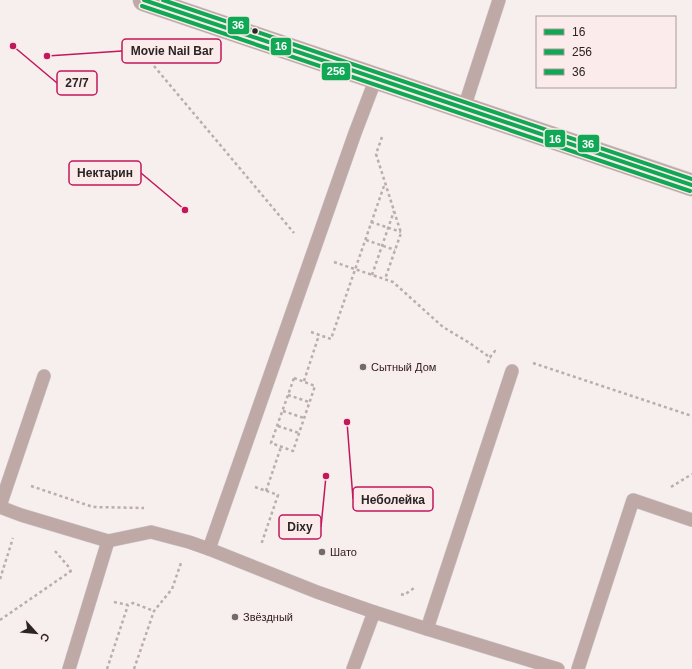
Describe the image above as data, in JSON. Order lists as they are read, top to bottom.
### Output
{
  "places": [
    "27/7",
    "Movie Nail Bar",
    "Нектарин",
    "Сытный Дом",
    "Неболейка",
    "Dixy",
    "Шато",
    "Звёздный"
  ],
  "lines": ["transit line 16", "transit line 36", "transit line 256"],
  "legend": ["16", "256", "36"],
  "north": "bottom right"
}
